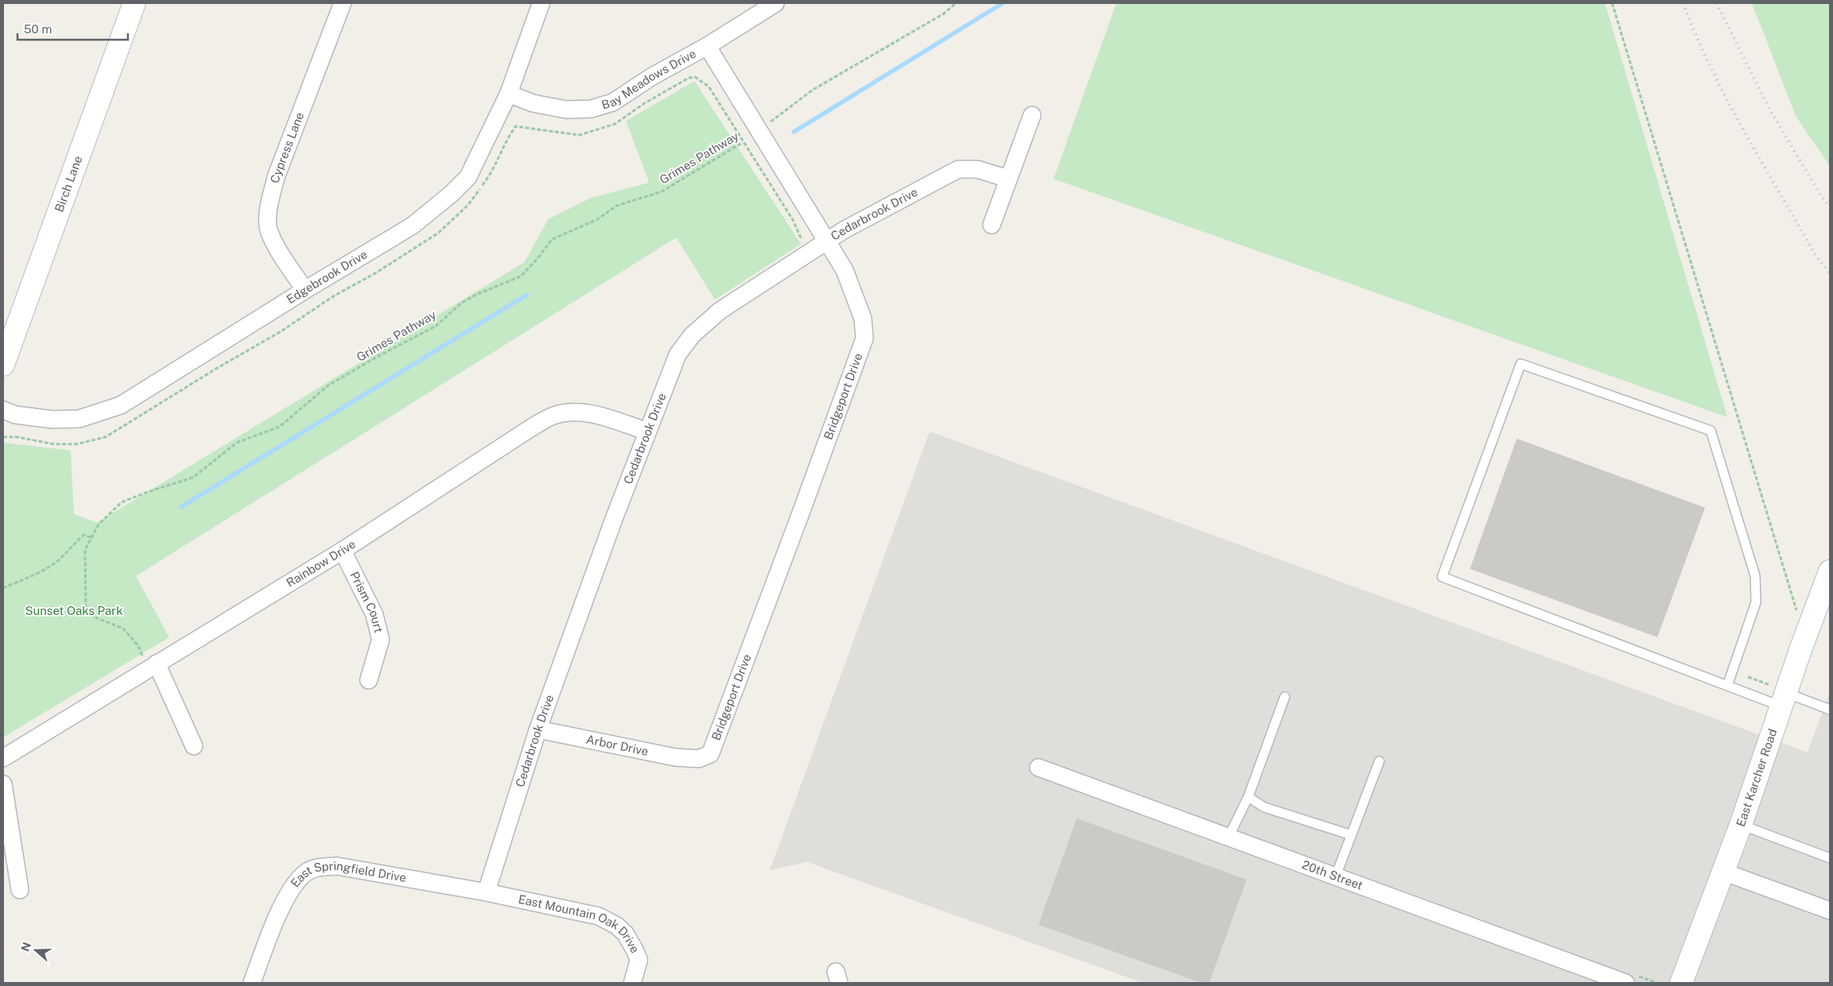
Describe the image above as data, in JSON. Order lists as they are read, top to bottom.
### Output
{
  "streets": {
    "street": [
      "Bay Meadows Drive",
      "Cypress Lane",
      "Birch Lane",
      "Cedarbrook Drive",
      "Edgebrook Drive",
      "Bridgeport Drive",
      "Rainbow Drive",
      "Prism Court",
      "Arbor Drive",
      "East Karcher Road",
      "20th Street",
      "East Springfield Drive",
      "East Mountain Oak Drive"
    ],
    "path": ["Grimes Pathway"]
  },
  "crossings": [
    ["Bay Meadows Drive", "Edgebrook Drive"],
    ["Bay Meadows Drive", "Bridgeport Drive"],
    ["Cypress Lane", "Edgebrook Drive"],
    ["Grimes Pathway", "Bridgeport Drive"],
    ["Grimes Pathway", "Rainbow Drive"],
    ["Cedarbrook Drive", "Bridgeport Drive"],
    ["Cedarbrook Drive", "Rainbow Drive"],
    ["Cedarbrook Drive", "Arbor Drive"],
    ["Cedarbrook Drive", "East Springfield Drive"],
    ["Cedarbrook Drive", "East Mountain Oak Drive"],
    ["Bridgeport Drive", "Arbor Drive"],
    ["Rainbow Drive", "Prism Court"],
    ["East Springfield Drive", "East Mountain Oak Drive"]
  ],
  "parks": ["Sunset Oaks Park"],
  "scale_bar": "50 m",
  "north": "left"
}
